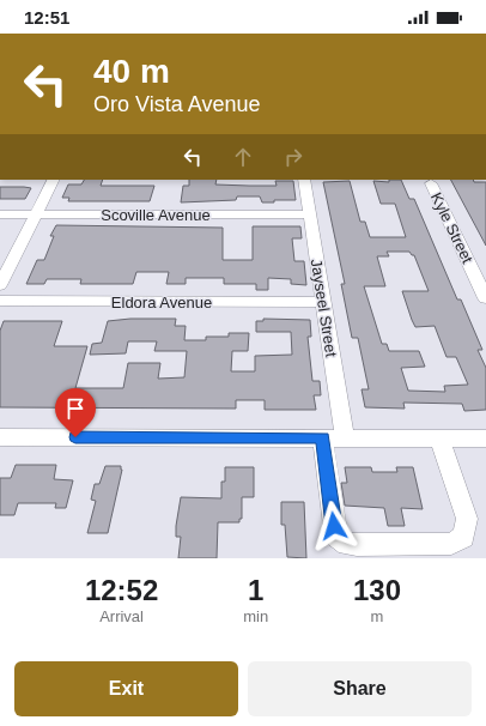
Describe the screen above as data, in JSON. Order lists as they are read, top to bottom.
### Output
{
  "streets": {
    "street": [
      "Scoville Avenue",
      "Kyle Street",
      "Eldora Avenue",
      "Jayseel Street"
    ]
  },
  "crossings": [
    ["Scoville Avenue", "Jayseel Street"],
    ["Eldora Avenue", "Jayseel Street"]
  ],
  "page": {
    "status": "12:51",
    "turn": ["40 m", "Oro Vista Avenue"],
    "eta": [
      "12:52",
      "Arrival",
      "1",
      "min",
      "130",
      "m"
    ],
    "buttons": ["Exit", "Share"]
  }
}
